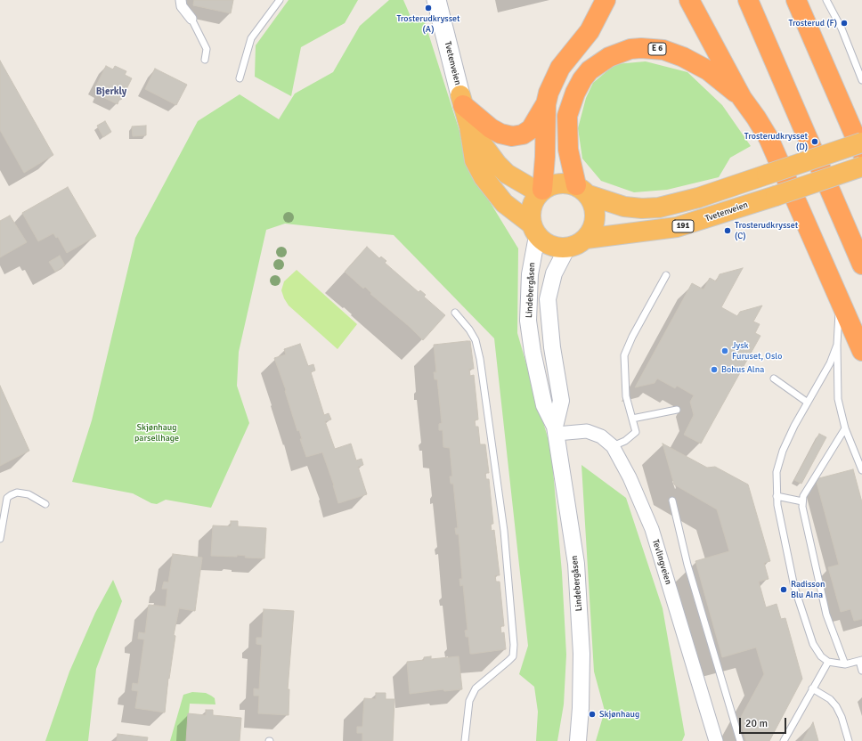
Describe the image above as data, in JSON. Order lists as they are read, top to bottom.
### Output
{
  "streets": {
    "highway": ["E 6", "Tvetenveien", "191"],
    "street": ["Lindebergåsen", "Tevlingveien"]
  },
  "crossings": [
    ["E 6", "Tvetenveien"],
    ["E 6", "Lindebergåsen"],
    ["Tvetenveien", "Lindebergåsen"],
    ["Lindebergåsen", "Tevlingveien"]
  ],
  "districts": ["Bjerkly"],
  "parks": ["Skjønhaug parsellhage"],
  "places": [
    "Trosterudkrysset (A)",
    "Trosterud (F)",
    "Trosterudkrysset (D)",
    "Trosterudkrysset (C)",
    "Jysk Furuset, Oslo",
    "Bohus Alna",
    "Radisson Blu Alna",
    "Skjønhaug"
  ],
  "scale_bar": "20 m"
}
